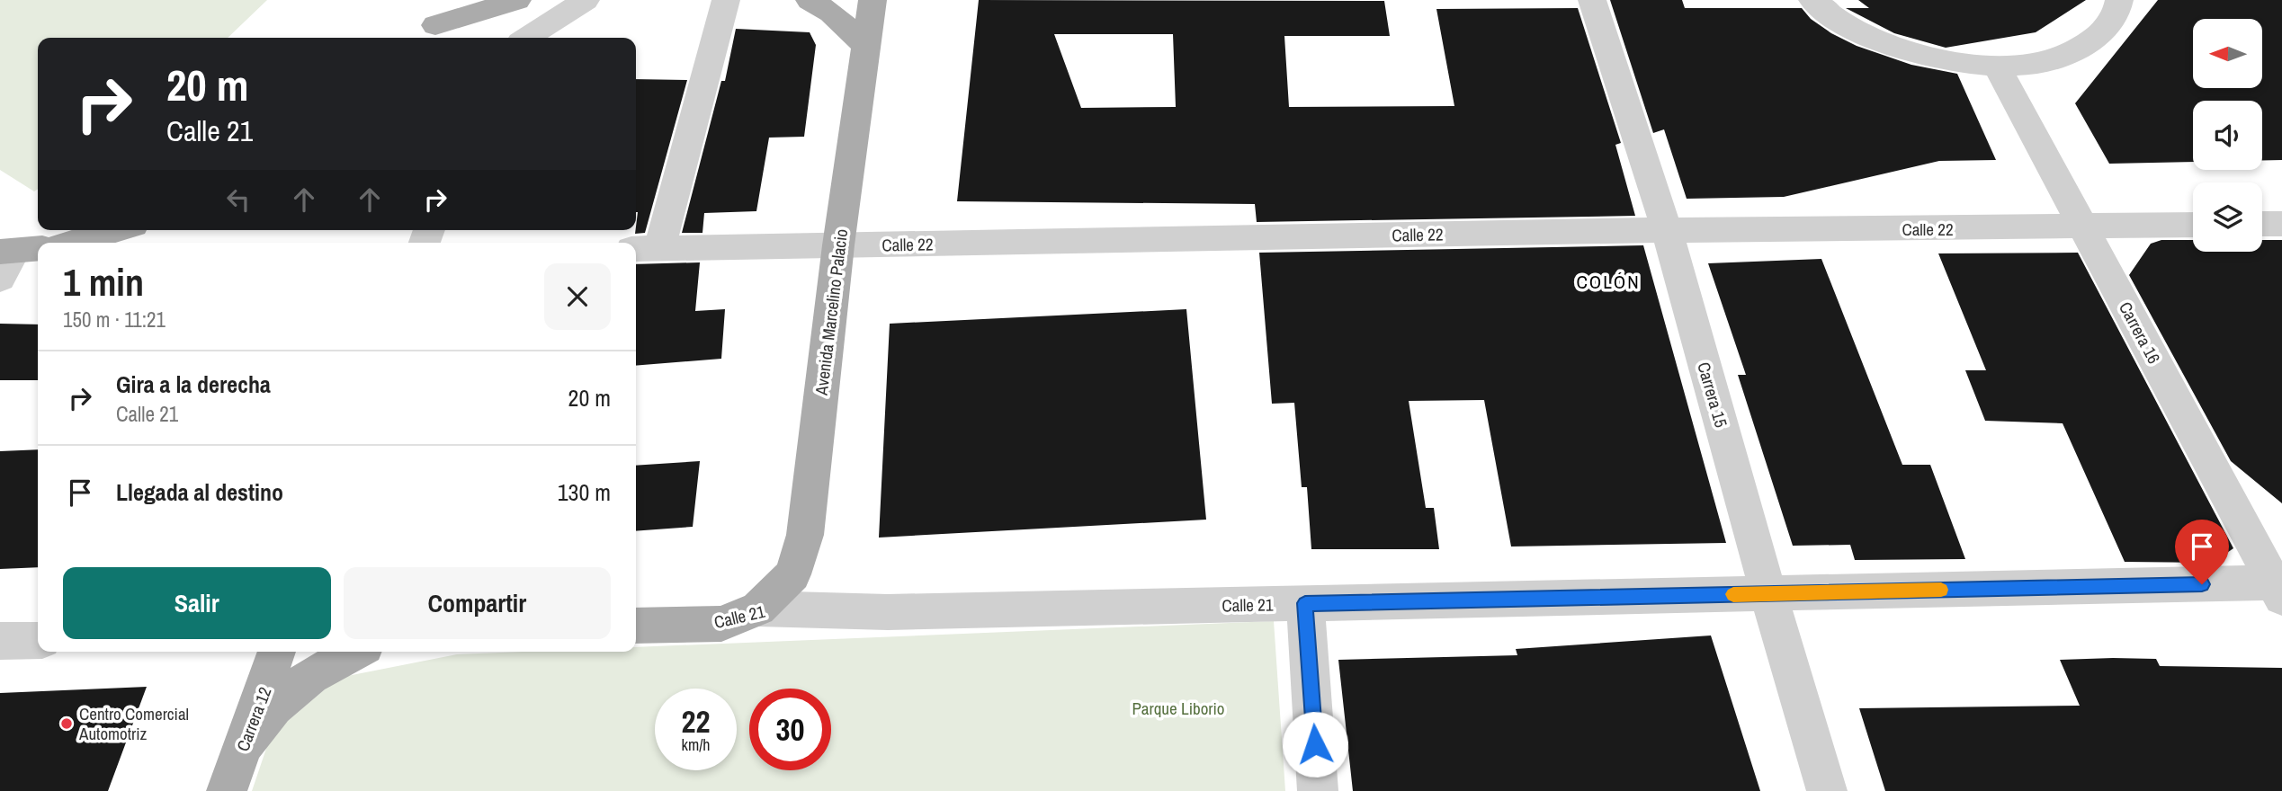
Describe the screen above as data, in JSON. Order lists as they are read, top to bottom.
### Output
{
  "streets": {
    "main road": ["Avenida Marcelino Palacio", "Calle 21", "Carrera 12"],
    "street": ["Calle 22", "Carrera 16", "Carrera 15"]
  },
  "crossings": [
    ["Calle 22", "Avenida Marcelino Palacio"],
    ["Calle 22", "Carrera 16"],
    ["Calle 22", "Carrera 15"],
    ["Avenida Marcelino Palacio", "Calle 21"],
    ["Carrera 16", "Calle 21"],
    ["Carrera 15", "Calle 21"]
  ],
  "districts": ["COLÓN"],
  "parks": ["Parque Liborio"],
  "places": ["Centro Comercial Automotriz"],
  "north": "left",
  "page": {
    "turn": ["20 m", "Calle 21"],
    "heading": ["1 min", "150 m · 11:21"],
    "list": [
      {
        "name": "Gira a la derecha",
        "note": "Calle 21",
        "value": "20 m"
      },
      {
        "name": "Llegada al destino",
        "value": "130 m"
      }
    ],
    "buttons": ["Salir", "Compartir"],
    "speed": "22 km/h",
    "limit": "30"
  }
}
